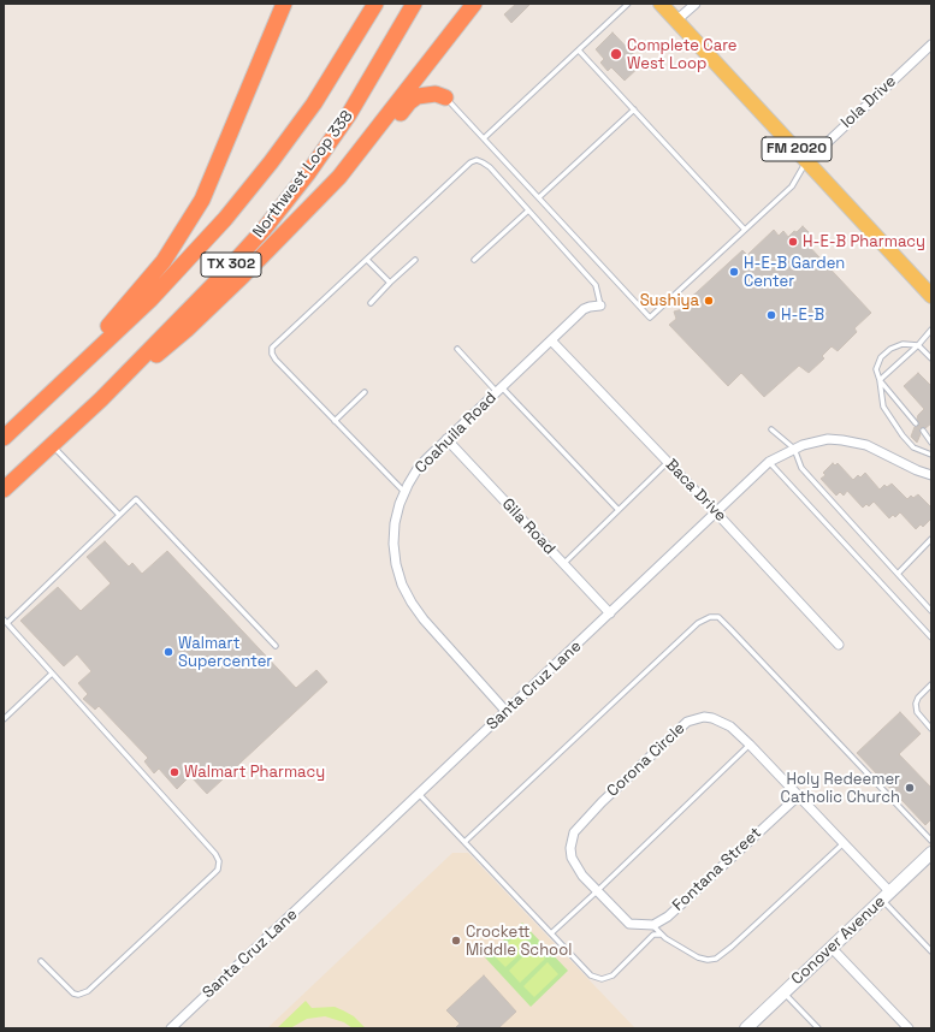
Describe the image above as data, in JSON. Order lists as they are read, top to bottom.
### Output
{
  "streets": {
    "highway": ["Northwest Loop 338", "TX 302"],
    "main road": ["FM 2020"],
    "street": [
      "Iola Drive",
      "Coahuila Road",
      "Baca Drive",
      "Gila Road",
      "Santa Cruz Lane",
      "Corona Circle",
      "Fontana Street",
      "Conover Avenue"
    ]
  },
  "crossings": [
    ["Iola Drive", "FM 2020"],
    ["Coahuila Road", "Baca Drive"],
    ["Coahuila Road", "Gila Road"],
    ["Coahuila Road", "Santa Cruz Lane"],
    ["Baca Drive", "Santa Cruz Lane"],
    ["Gila Road", "Santa Cruz Lane"],
    ["Corona Circle", "Fontana Street"],
    ["Corona Circle", "Conover Avenue"]
  ],
  "places": [
    "Complete Care West Loop",
    "H-E-B Pharmacy",
    "H-E-B Garden Center",
    "Sushiya",
    "H-E-B",
    "Walmart Supercenter",
    "Walmart Pharmacy",
    "Holy Redeemer Catholic Church",
    "Crockett Middle School"
  ]
}
